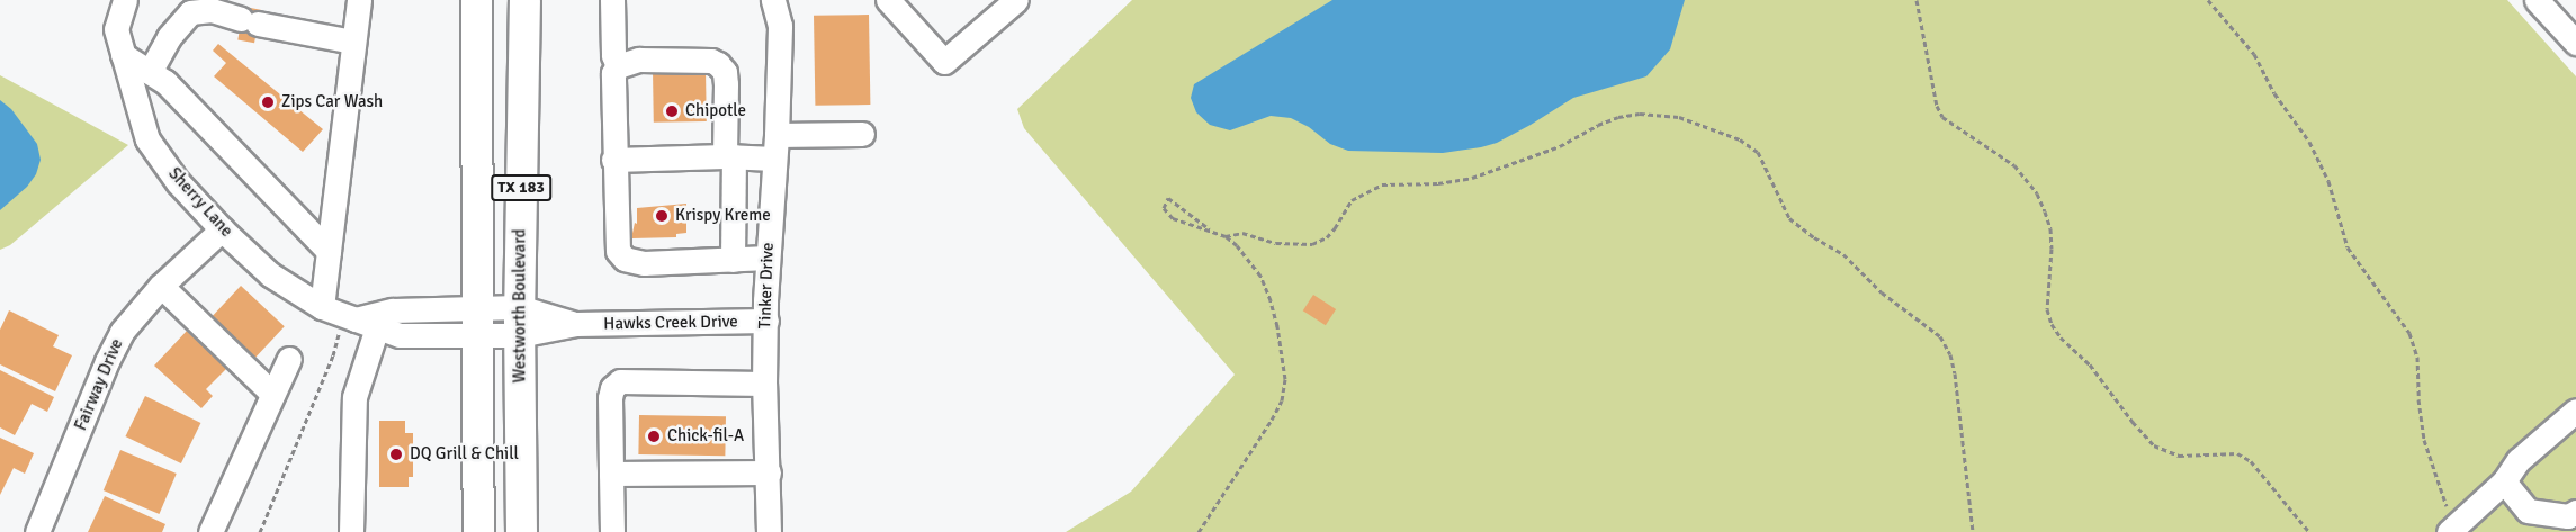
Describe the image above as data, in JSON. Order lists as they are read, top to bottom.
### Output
{
  "streets": {
    "main road": ["TX 183", "Westworth Boulevard"],
    "street": [
      "Sherry Lane",
      "Tinker Drive",
      "Hawks Creek Drive",
      "Fairway Drive"
    ]
  },
  "crossings": [
    ["Sherry Lane", "Fairway Drive"],
    ["Tinker Drive", "Hawks Creek Drive"],
    ["Westworth Boulevard", "Hawks Creek Drive"]
  ],
  "places": [
    "Zips Car Wash",
    "Chipotle",
    "Krispy Kreme",
    "Chick-fil-A",
    "DQ Grill & Chill"
  ]
}
